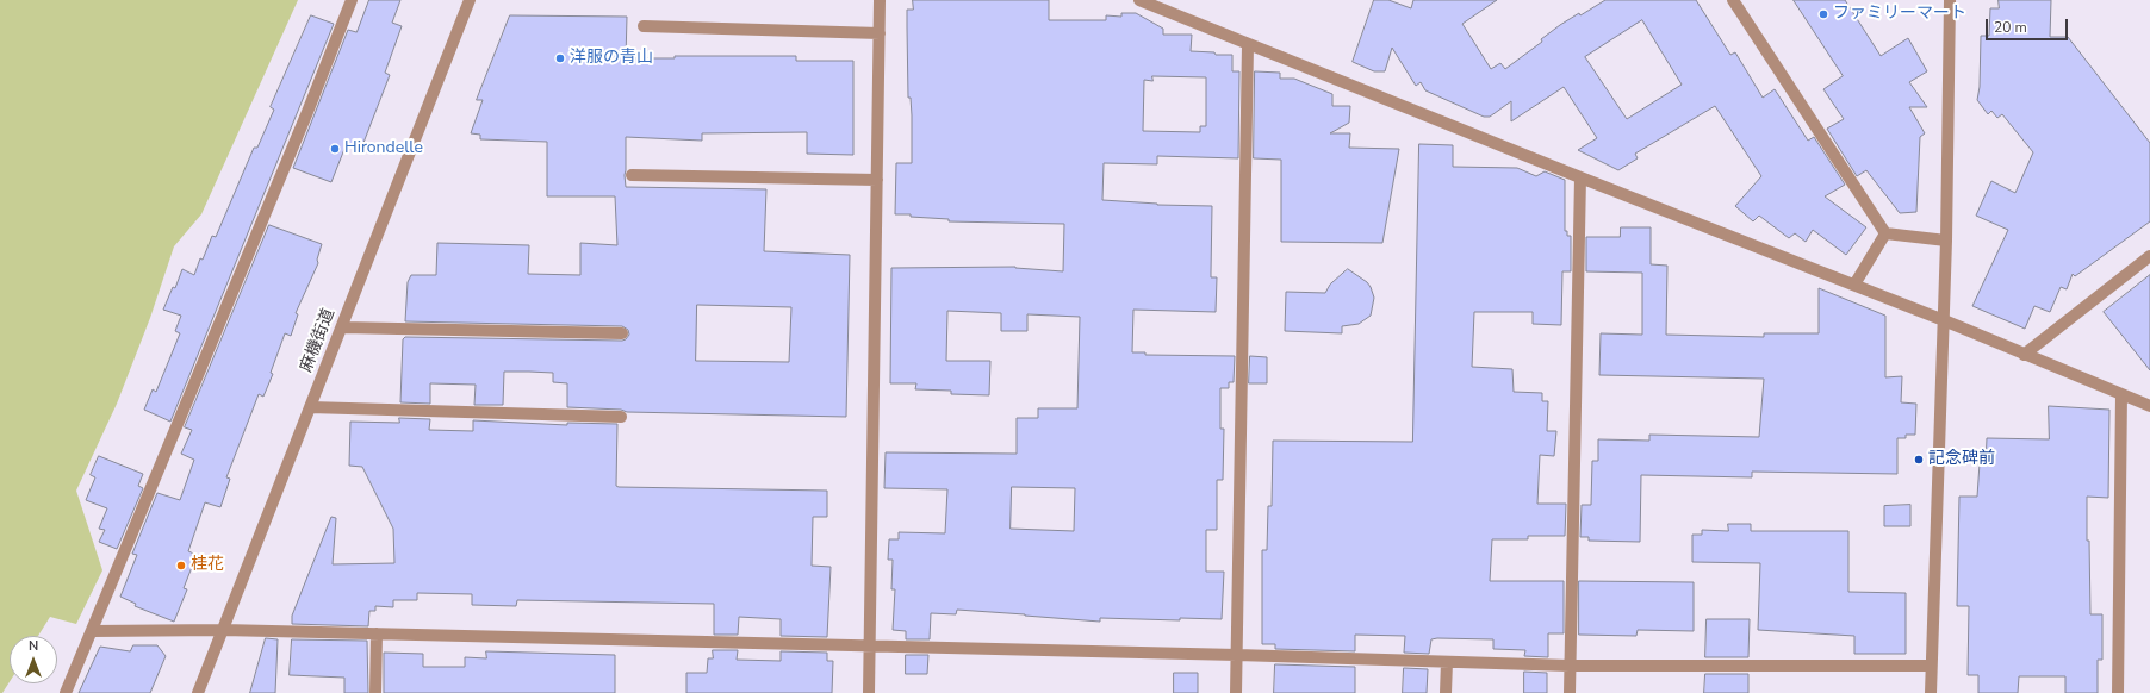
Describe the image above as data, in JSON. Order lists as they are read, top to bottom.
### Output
{
  "streets": {
    "street": ["麻機街道"]
  },
  "places": [
    "ファミリーマート",
    "洋服の青山",
    "Hirondelle",
    "記念碑前",
    "桂花"
  ],
  "scale_bar": "20 m",
  "north": "top"
}
